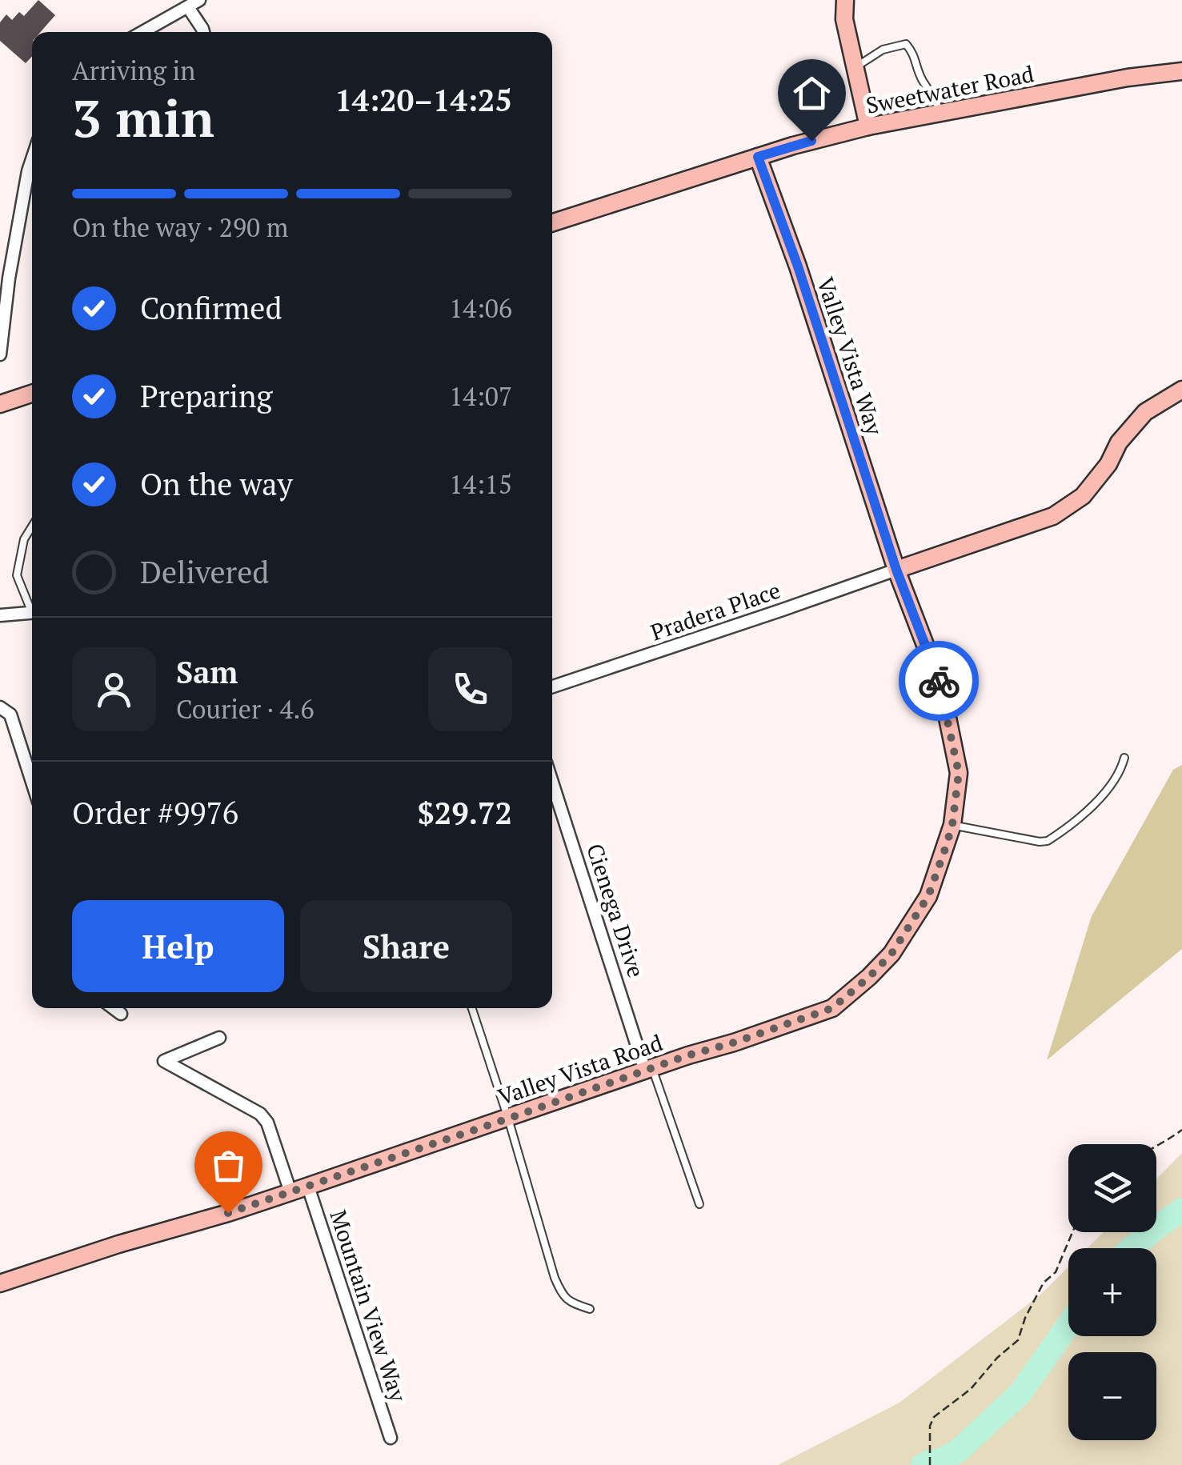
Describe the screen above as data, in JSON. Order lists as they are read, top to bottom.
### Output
{
  "streets": {
    "street": [
      "Sweetwater Road",
      "Valley Vista Way",
      "Pradera Place",
      "Cienega Drive",
      "Valley Vista Road",
      "Mountain View Way"
    ]
  },
  "crossings": [
    ["Sweetwater Road", "Valley Vista Way"],
    ["Valley Vista Way", "Pradera Place"],
    ["Valley Vista Way", "Valley Vista Road"],
    ["Pradera Place", "Valley Vista Road"],
    ["Cienega Drive", "Valley Vista Road"],
    ["Valley Vista Road", "Mountain View Way"]
  ],
  "page": {
    "heading": ["3 min", "Arriving in", "14:20–14:25"],
    "panel": [
      "Sam",
      "Courier · 4.6",
      "Order #9976",
      "$29.72"
    ],
    "bar": "On the way · 290 m",
    "list": [
      ["Confirmed", "14:06"],
      ["Preparing", "14:07"],
      ["On the way", "14:15"],
      "Delivered"
    ],
    "buttons": ["Help", "Share"],
    "map_buttons": ["+", "−"]
  }
}
